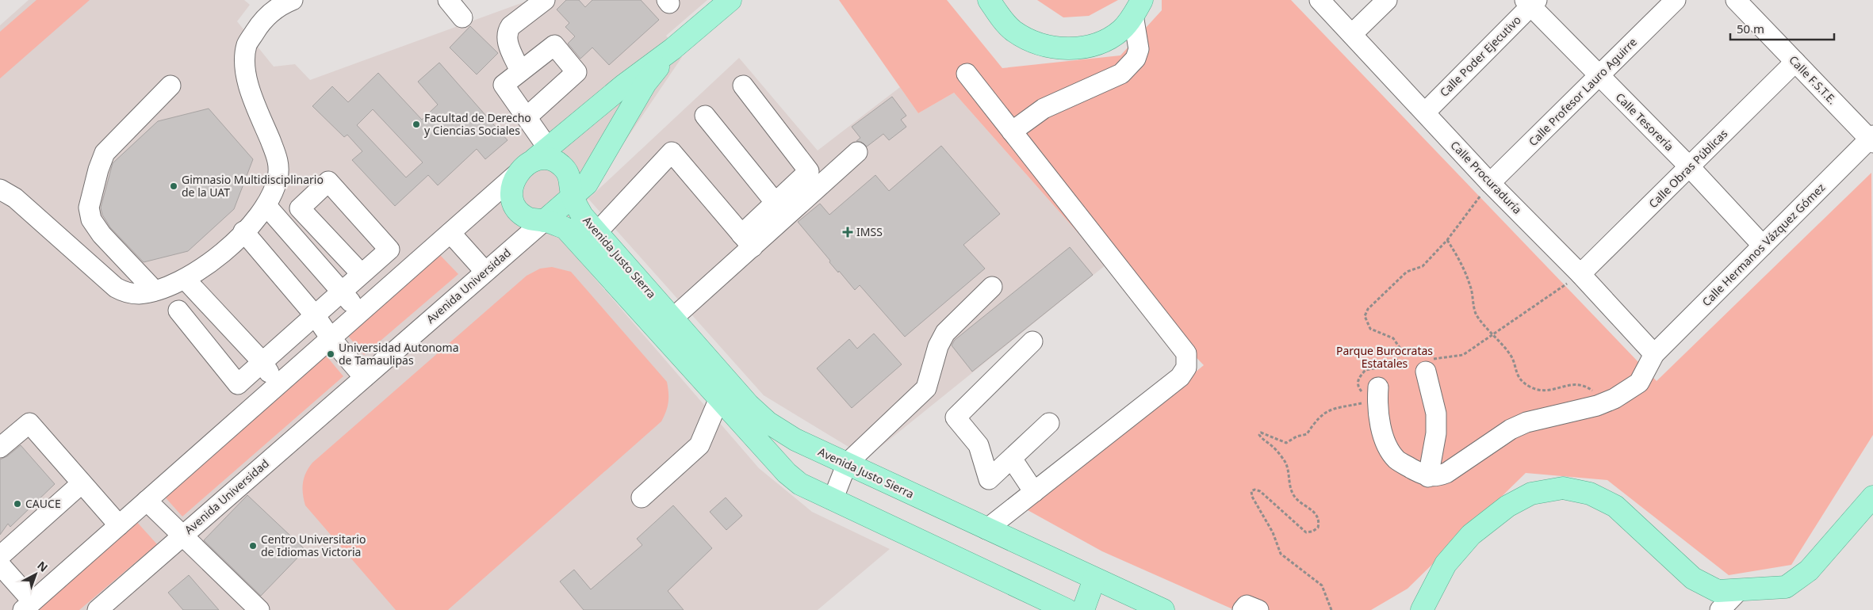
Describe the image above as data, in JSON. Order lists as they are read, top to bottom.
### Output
{
  "streets": {
    "main road": ["Avenida Justo Sierra", "Avenida Universidad"],
    "street": [
      "Calle Poder Ejecutivo",
      "Calle F.S.T.E.",
      "Calle Profesor Lauro Aguirre",
      "Calle Tesorería",
      "Calle Obras Públicas",
      "Calle Procuraduría",
      "Calle Hermanos Vázquez Gómez"
    ]
  },
  "crossings": [
    ["Calle Poder Ejecutivo", "Calle Tesorería"],
    ["Calle Poder Ejecutivo", "Calle Procuraduría"],
    ["Calle F.S.T.E.", "Calle Obras Públicas"],
    ["Calle F.S.T.E.", "Calle Hermanos Vázquez Gómez"],
    ["Calle Profesor Lauro Aguirre", "Calle Tesorería"],
    ["Calle Profesor Lauro Aguirre", "Calle Procuraduría"],
    ["Calle Tesorería", "Calle Obras Públicas"],
    ["Calle Tesorería", "Calle Hermanos Vázquez Gómez"],
    ["Calle Obras Públicas", "Calle Procuraduría"],
    ["Calle Procuraduría", "Calle Hermanos Vázquez Gómez"],
    ["Avenida Justo Sierra", "Avenida Universidad"]
  ],
  "parks": ["Parque Burocratas Estatales"],
  "places": {
    "other": [
      "Facultad de Derecho y Ciencias Sociales",
      "Gimnasio Multidisciplinario de la UAT",
      "Universidad Autonoma de Tamaulipas",
      "CAUCE",
      "Centro Universitario de Idiomas Victoria"
    ],
    "health": ["IMSS"]
  },
  "scale_bar": "50 m",
  "north": "top right"
}
